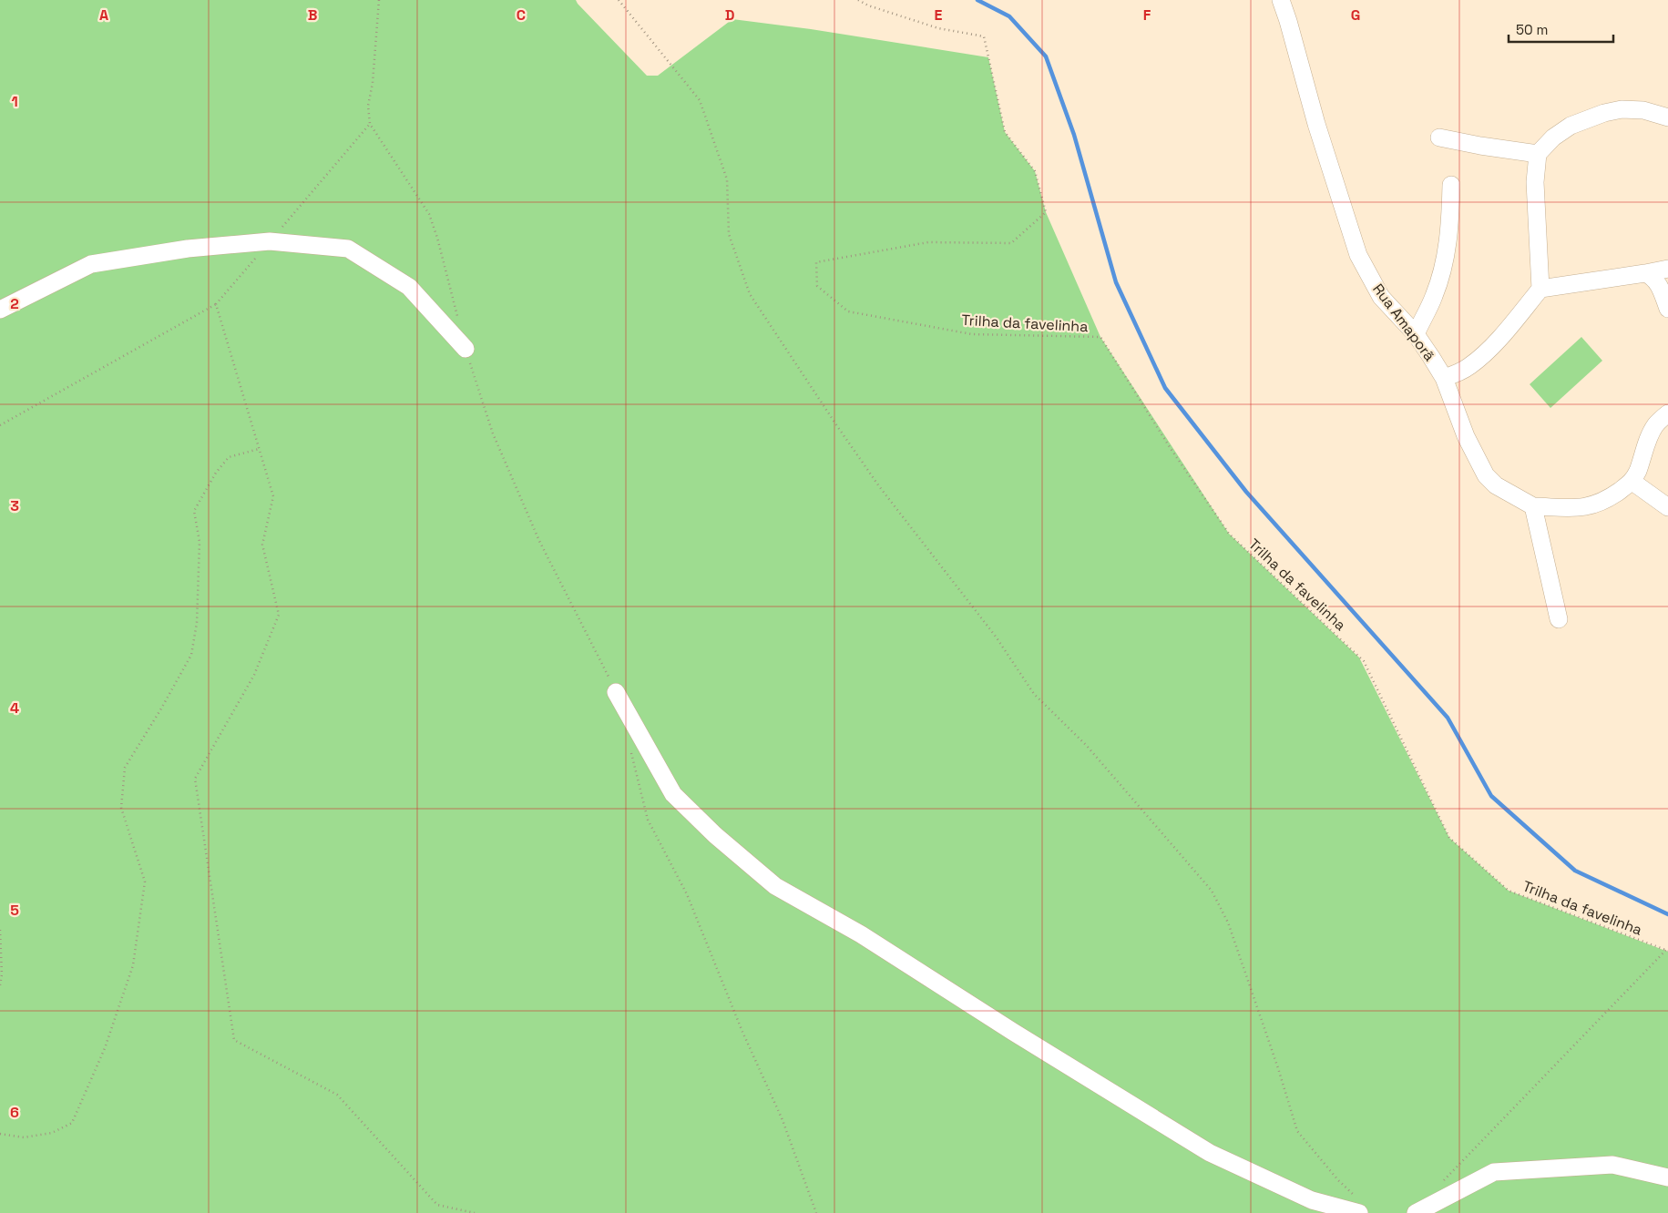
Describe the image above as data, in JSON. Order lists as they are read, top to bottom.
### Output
{
  "streets": {
    "street": ["Rua Amaporã"],
    "path": ["Trilha da favelinha"]
  },
  "scale_bar": "50 m",
  "grid": {
    "columns": [
      "A",
      "B",
      "C",
      "D",
      "E",
      "F",
      "G"
    ],
    "rows": [
      "1",
      "2",
      "3",
      "4",
      "5",
      "6"
    ]
  }
}
